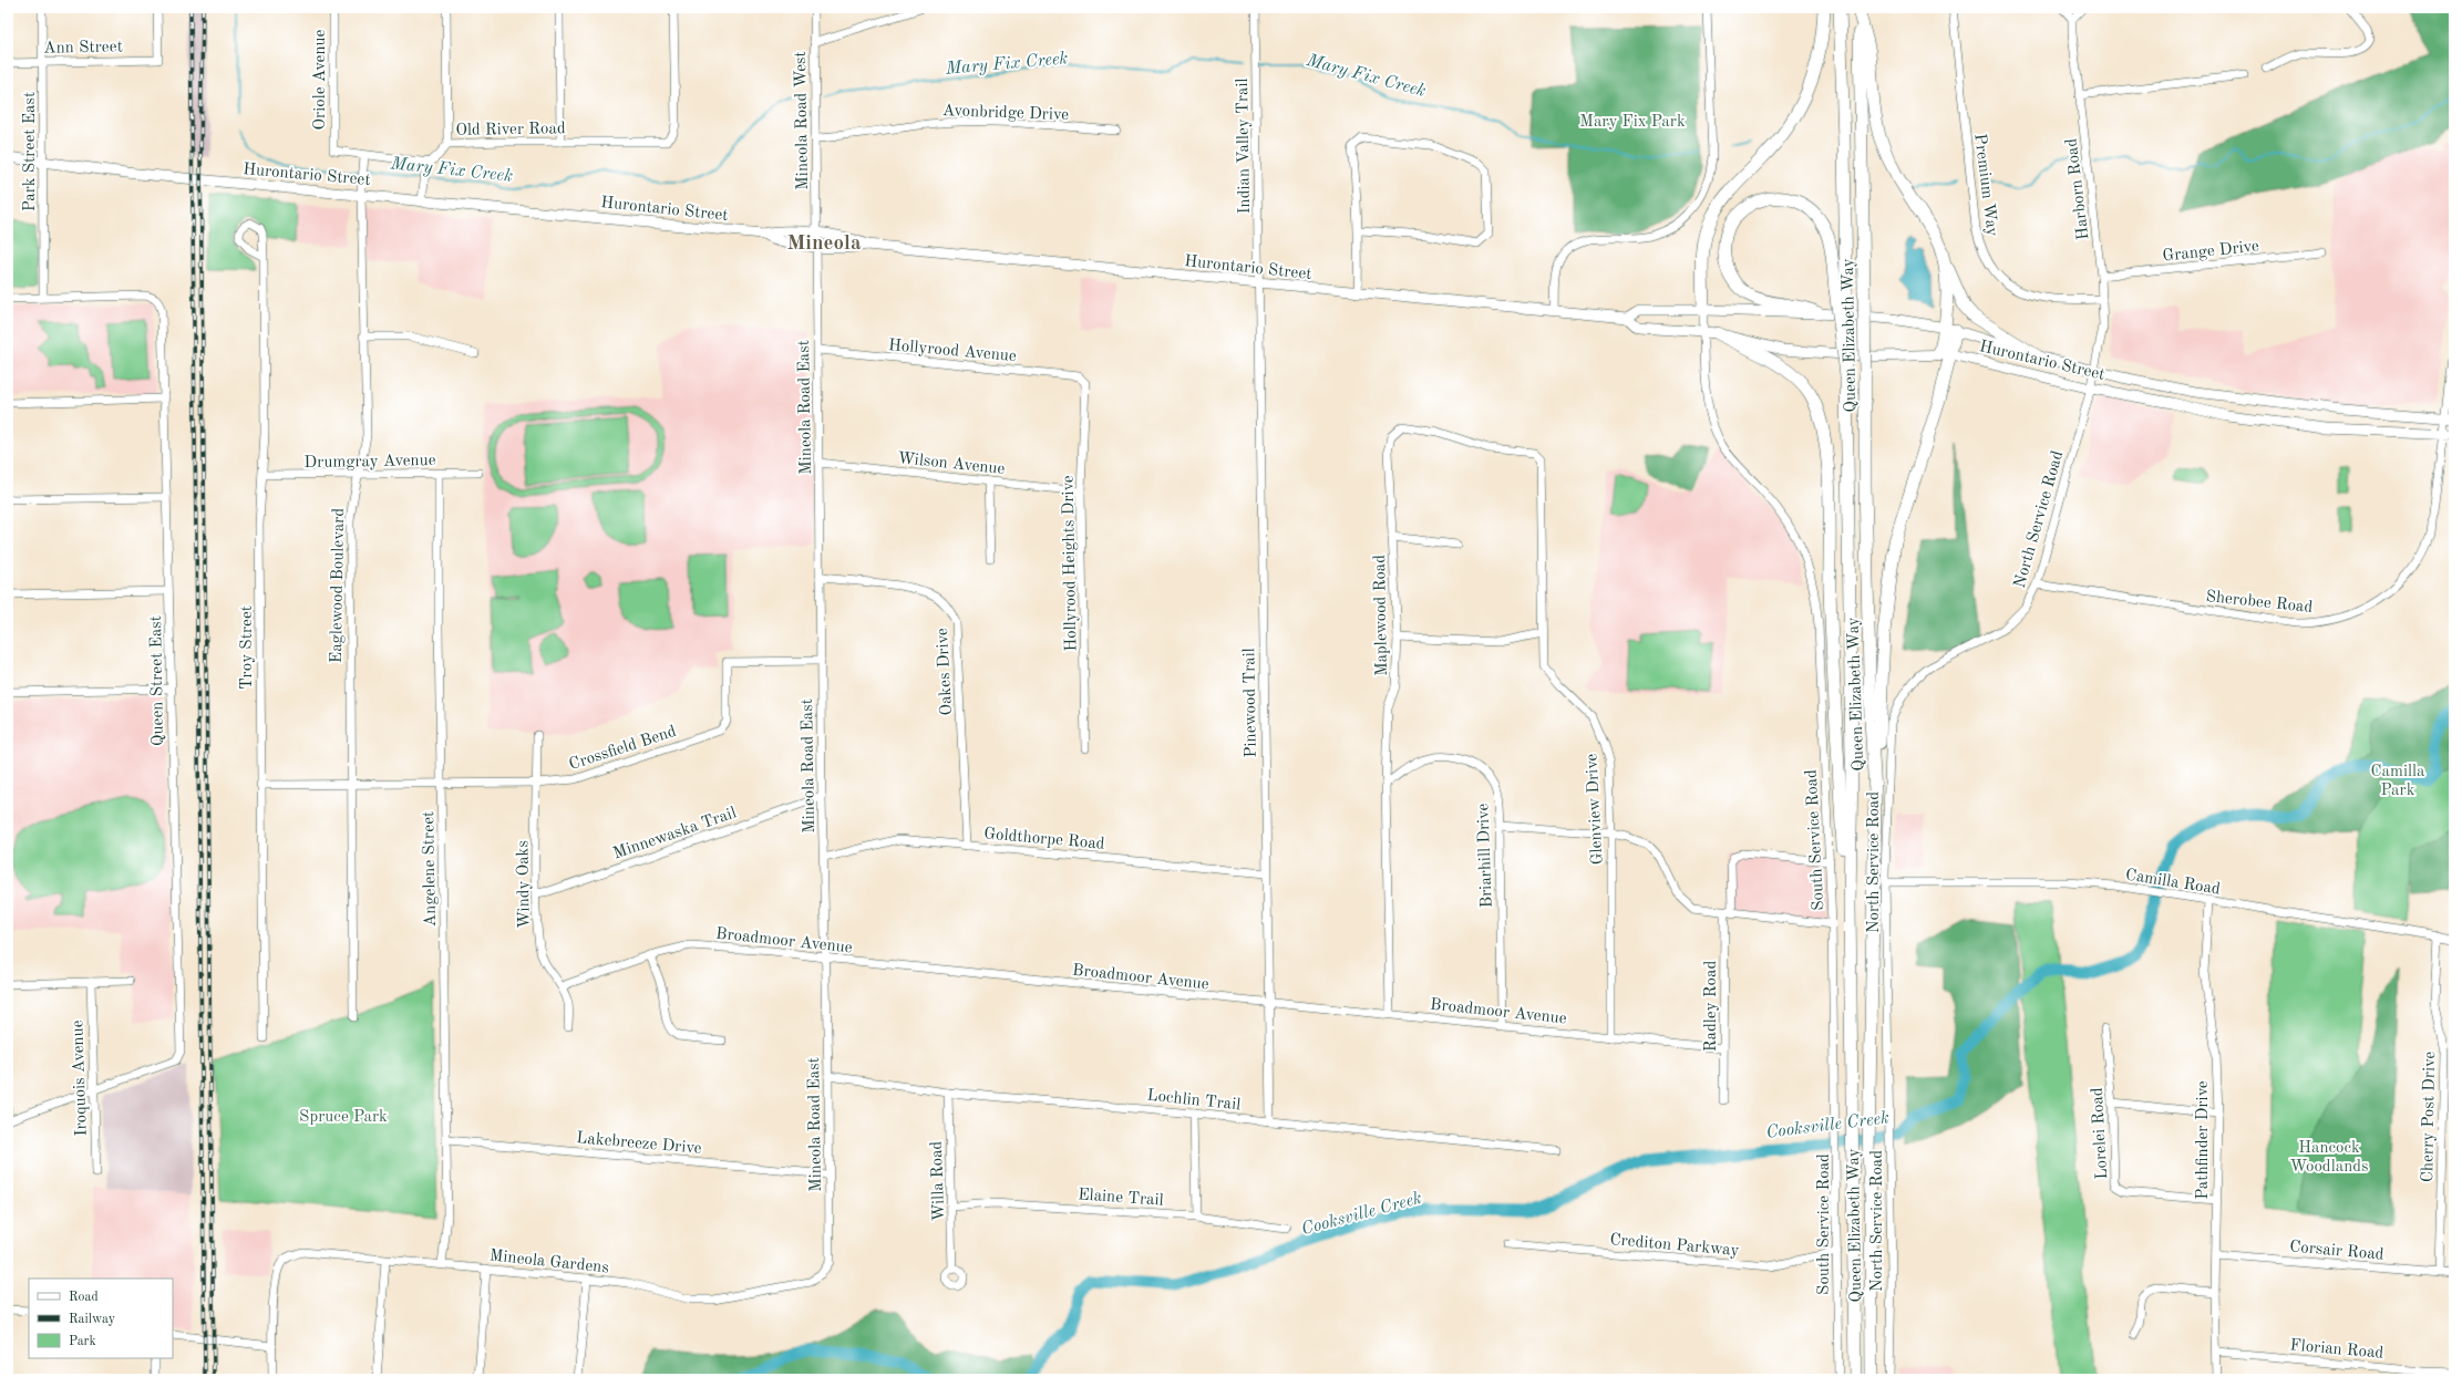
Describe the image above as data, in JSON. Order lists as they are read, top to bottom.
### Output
{
  "streets": {
    "highway": ["Queen Elizabeth Way"],
    "main road": ["Hurontario Street"],
    "street": [
      "Ann Street",
      "Oriole Avenue",
      "Avonbridge Drive",
      "Mineola Road West",
      "Old River Road",
      "Indian Valley Trail",
      "Park Street East",
      "Premium Way",
      "Harborn Road",
      "Grange Drive",
      "Hollyrood Avenue",
      "Mineola Road East",
      "Drumgray Avenue",
      "Wilson Avenue",
      "North Service Road",
      "Hollyrood Heights Drive",
      "Eaglewood Boulevard",
      "Sherobee Road",
      "Maplewood Road",
      "Troy Street",
      "Oakes Drive",
      "Queen Street East",
      "Pinewood Trail",
      "Crossfield Bend",
      "Glenview Drive",
      "Minnewaska Trail",
      "Goldthorpe Road",
      "South Service Road",
      "Briarhill Drive",
      "Angelene Street",
      "Camilla Road",
      "Windy Oaks",
      "Broadmoor Avenue",
      "Radley Road",
      "Iroquois Avenue",
      "Lochlin Trail",
      "Cherry Post Drive",
      "Lorelei Road",
      "Pathfinder Drive",
      "Lakebreeze Drive",
      "Willa Road",
      "Elaine Trail",
      "Crediton Parkway",
      "Corsair Road",
      "Mineola Gardens",
      "Florian Road"
    ]
  },
  "crossings": [
    ["Ann Street", "Park Street East"],
    ["Oriole Avenue", "Eaglewood Boulevard"],
    ["Avonbridge Drive", "Mineola Road West"],
    ["Mineola Road West", "Hurontario Street"],
    ["Mineola Road West", "Mineola Road East"],
    ["Indian Valley Trail", "Hurontario Street"],
    ["Indian Valley Trail", "Pinewood Trail"],
    ["Park Street East", "Hurontario Street"],
    ["Park Street East", "Queen Street East"],
    ["Hurontario Street", "Harborn Road"],
    ["Hurontario Street", "Mineola Road East"],
    ["Hurontario Street", "North Service Road"],
    ["Hurontario Street", "Eaglewood Boulevard"],
    ["Hurontario Street", "Sherobee Road"],
    ["Hurontario Street", "Pinewood Trail"],
    ["Hurontario Street", "South Service Road"],
    ["Premium Way", "Harborn Road"],
    ["Harborn Road", "Grange Drive"],
    ["Harborn Road", "North Service Road"],
    ["Hollyrood Avenue", "Mineola Road East"],
    ["Hollyrood Avenue", "Hollyrood Heights Drive"],
    ["Mineola Road East", "Wilson Avenue"],
    ["Mineola Road East", "Oakes Drive"],
    ["Mineola Road East", "Crossfield Bend"],
    ["Mineola Road East", "Minnewaska Trail"],
    ["Mineola Road East", "Goldthorpe Road"],
    ["Mineola Road East", "Broadmoor Avenue"],
    ["Mineola Road East", "Lochlin Trail"],
    ["Mineola Road East", "Lakebreeze Drive"],
    ["Mineola Road East", "Mineola Gardens"],
    ["Drumgray Avenue", "Eaglewood Boulevard"],
    ["Drumgray Avenue", "Troy Street"],
    ["Drumgray Avenue", "Angelene Street"],
    ["Wilson Avenue", "Hollyrood Heights Drive"],
    ["North Service Road", "Sherobee Road"],
    ["North Service Road", "Camilla Road"],
    ["Eaglewood Boulevard", "Crossfield Bend"],
    ["Maplewood Road", "Glenview Drive"],
    ["Maplewood Road", "Briarhill Drive"],
    ["Maplewood Road", "Broadmoor Avenue"],
    ["Troy Street", "Crossfield Bend"],
    ["Oakes Drive", "Goldthorpe Road"],
    ["Queen Street East", "Iroquois Avenue"],
    ["Pinewood Trail", "Goldthorpe Road"],
    ["Pinewood Trail", "Broadmoor Avenue"],
    ["Pinewood Trail", "Lochlin Trail"],
    ["Crossfield Bend", "Angelene Street"],
    ["Crossfield Bend", "Windy Oaks"],
    ["Glenview Drive", "Broadmoor Avenue"],
    ["Minnewaska Trail", "Windy Oaks"],
    ["South Service Road", "Radley Road"],
    ["South Service Road", "Crediton Parkway"],
    ["Briarhill Drive", "Broadmoor Avenue"],
    ["Angelene Street", "Lakebreeze Drive"],
    ["Angelene Street", "Mineola Gardens"],
    ["Camilla Road", "Cherry Post Drive"],
    ["Camilla Road", "Pathfinder Drive"],
    ["Windy Oaks", "Broadmoor Avenue"],
    ["Broadmoor Avenue", "Radley Road"],
    ["Lochlin Trail", "Willa Road"],
    ["Cherry Post Drive", "Corsair Road"],
    ["Lorelei Road", "Pathfinder Drive"],
    ["Pathfinder Drive", "Corsair Road"],
    ["Pathfinder Drive", "Florian Road"],
    ["Willa Road", "Elaine Trail"]
  ],
  "districts": ["Mineola"],
  "water": ["Mary Fix Creek", "Cooksville Creek"],
  "parks": [
    "Mary Fix Park",
    "Camilla Park",
    "Spruce Park",
    "Hancock Woodlands"
  ],
  "legend": ["Road", "Railway", "Park"]
}
